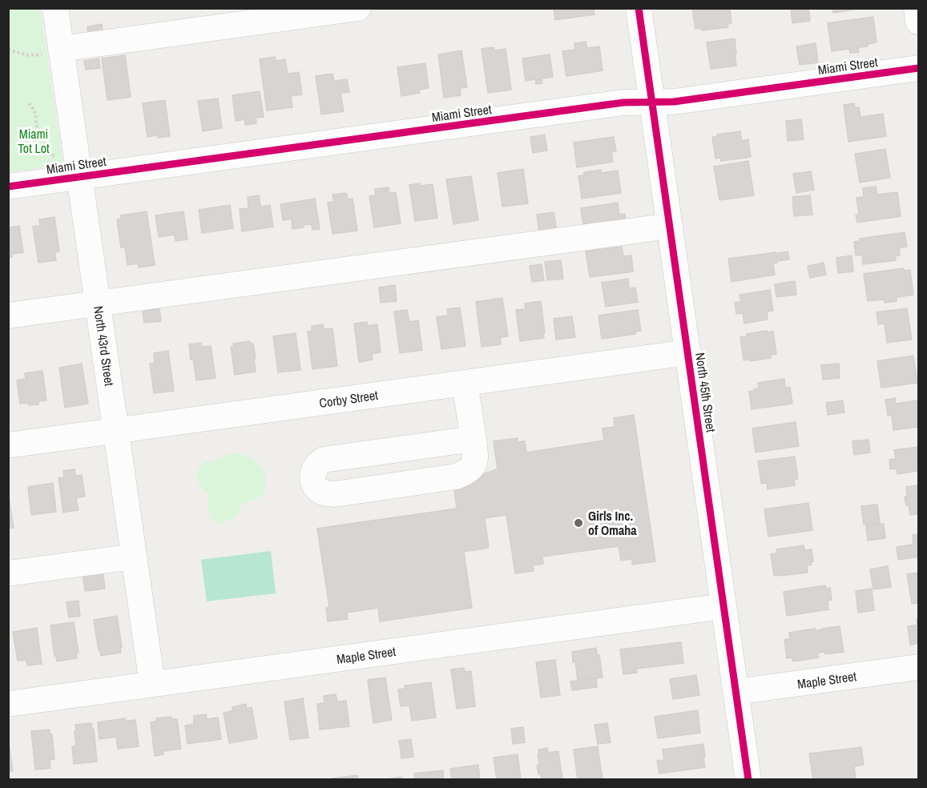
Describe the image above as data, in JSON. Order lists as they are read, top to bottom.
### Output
{
  "streets": {
    "street": [
      "Miami Street",
      "North 43rd Street",
      "North 45th Street",
      "Corby Street",
      "Maple Street"
    ]
  },
  "crossings": [
    ["Miami Street", "North 43rd Street"],
    ["Miami Street", "North 45th Street"],
    ["North 43rd Street", "Corby Street"],
    ["North 43rd Street", "Maple Street"],
    ["North 45th Street", "Corby Street"],
    ["North 45th Street", "Maple Street"]
  ],
  "parks": ["Miami Tot Lot"],
  "places": ["Girls Inc. of Omaha"]
}
